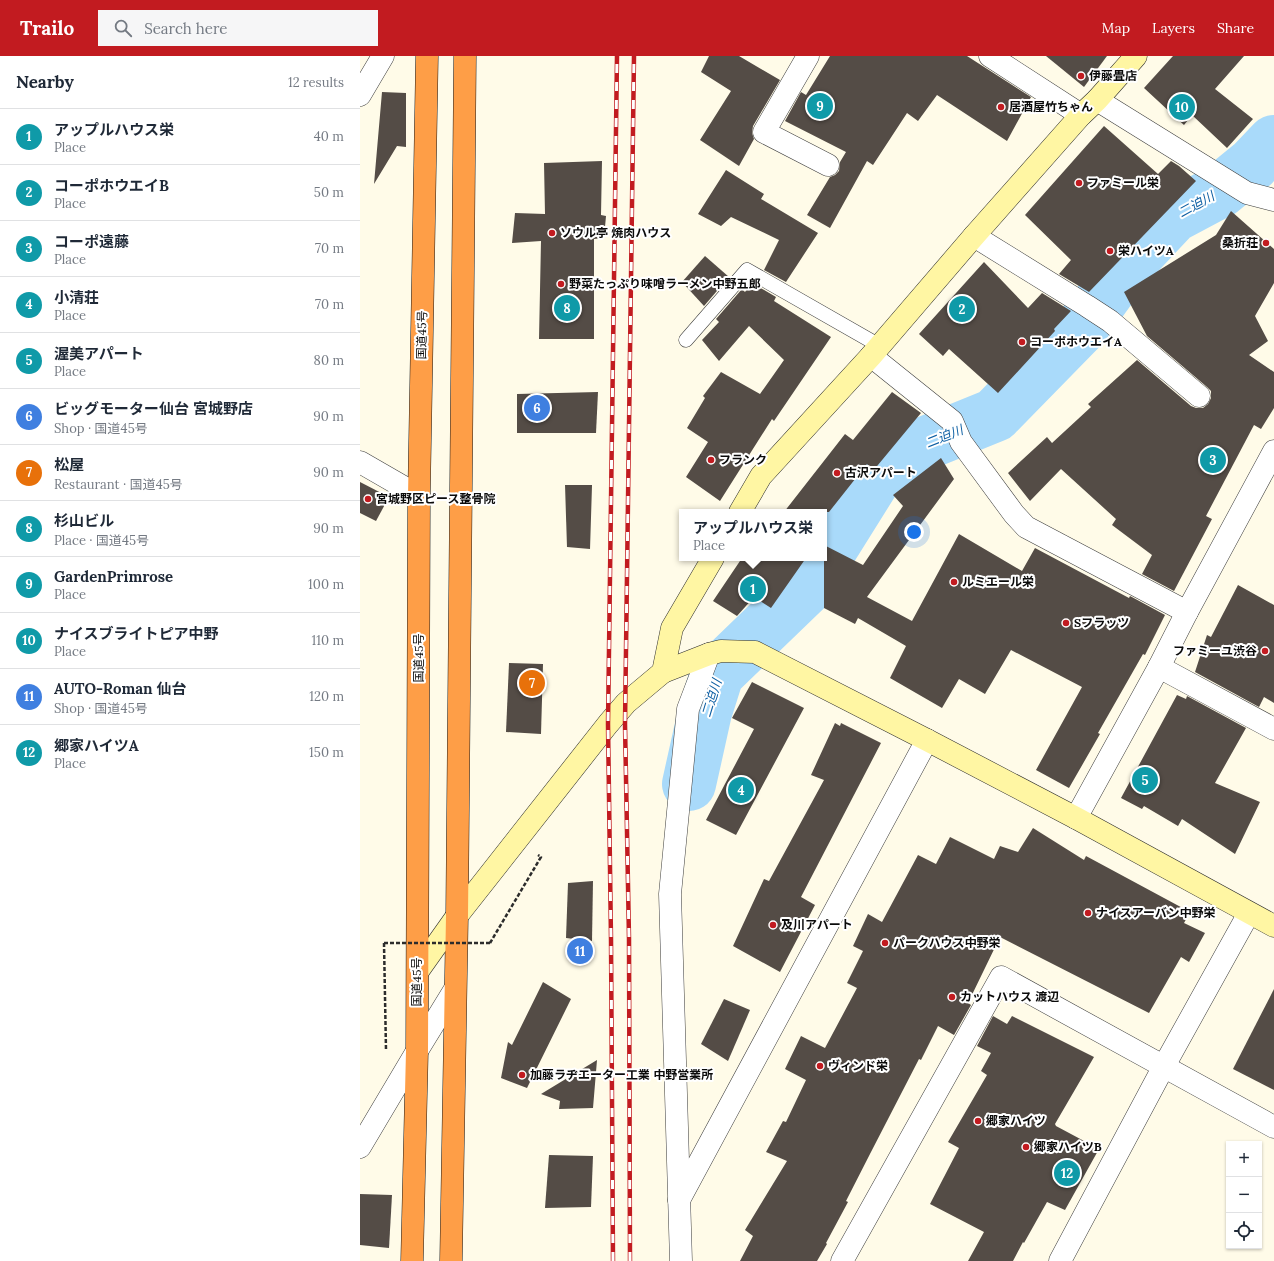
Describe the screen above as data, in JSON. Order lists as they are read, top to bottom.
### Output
{
  "streets": {
    "highway": ["国道45号"]
  },
  "water": ["二迫川"],
  "places": [
    "伊藤畳店",
    "居酒屋竹ちゃん",
    "ファミール栄",
    "ソウル亭 焼肉ハウス",
    "桑折荘",
    "栄ハイツA",
    "野菜たっぷり味噌ラーメン中野五郎",
    "コーポホウエイA",
    "フランク",
    "古沢アパート",
    "宮城野区ピース整骨院",
    "ルミエール栄",
    "Sフラッツ",
    "ファミーユ渋谷",
    "ナイスアーバン中野栄",
    "及川アパート",
    "パークハウス中野栄",
    "カットハウス 渡辺",
    "ヴィンド栄",
    "加藤ラヂエーター工業 中野営業所",
    "郷家ハイツ",
    "郷家ハイツB"
  ],
  "page": {
    "header": "Trailo",
    "search": "Search here",
    "nav": ["Map", "Layers", "Share"],
    "heading": ["Nearby", "12 results"],
    "pins": [
      "9",
      "10",
      "8",
      "2",
      "6",
      "3",
      "1",
      "7",
      "5",
      "4",
      "11",
      "12"
    ],
    "list": [
      {
        "mark": "1",
        "name": "アップルハウス栄",
        "note": "Place",
        "value": "40 m"
      },
      {
        "mark": "2",
        "name": "コーポホウエイB",
        "note": "Place",
        "value": "50 m"
      },
      {
        "mark": "3",
        "name": "コーポ遠藤",
        "note": "Place",
        "value": "70 m"
      },
      {
        "mark": "4",
        "name": "小清荘",
        "note": "Place",
        "value": "70 m"
      },
      {
        "mark": "5",
        "name": "渥美アパート",
        "note": "Place",
        "value": "80 m"
      },
      {
        "mark": "6",
        "name": "ビッグモーター仙台 宮城野店",
        "note": "Shop · 国道45号",
        "value": "90 m"
      },
      {
        "mark": "7",
        "name": "松屋",
        "note": "Restaurant · 国道45号",
        "value": "90 m"
      },
      {
        "mark": "8",
        "name": "杉山ビル",
        "note": "Place · 国道45号",
        "value": "90 m"
      },
      {
        "mark": "9",
        "name": "GardenPrimrose",
        "note": "Place",
        "value": "100 m"
      },
      {
        "mark": "10",
        "name": "ナイスブライトピア中野",
        "note": "Place",
        "value": "110 m"
      },
      {
        "mark": "11",
        "name": "AUTO-Roman 仙台",
        "note": "Shop · 国道45号",
        "value": "120 m"
      },
      {
        "mark": "12",
        "name": "郷家ハイツA",
        "note": "Place",
        "value": "150 m"
      }
    ],
    "popup": ["アップルハウス栄", "Place"],
    "map_buttons": ["+", "−"]
  }
}
